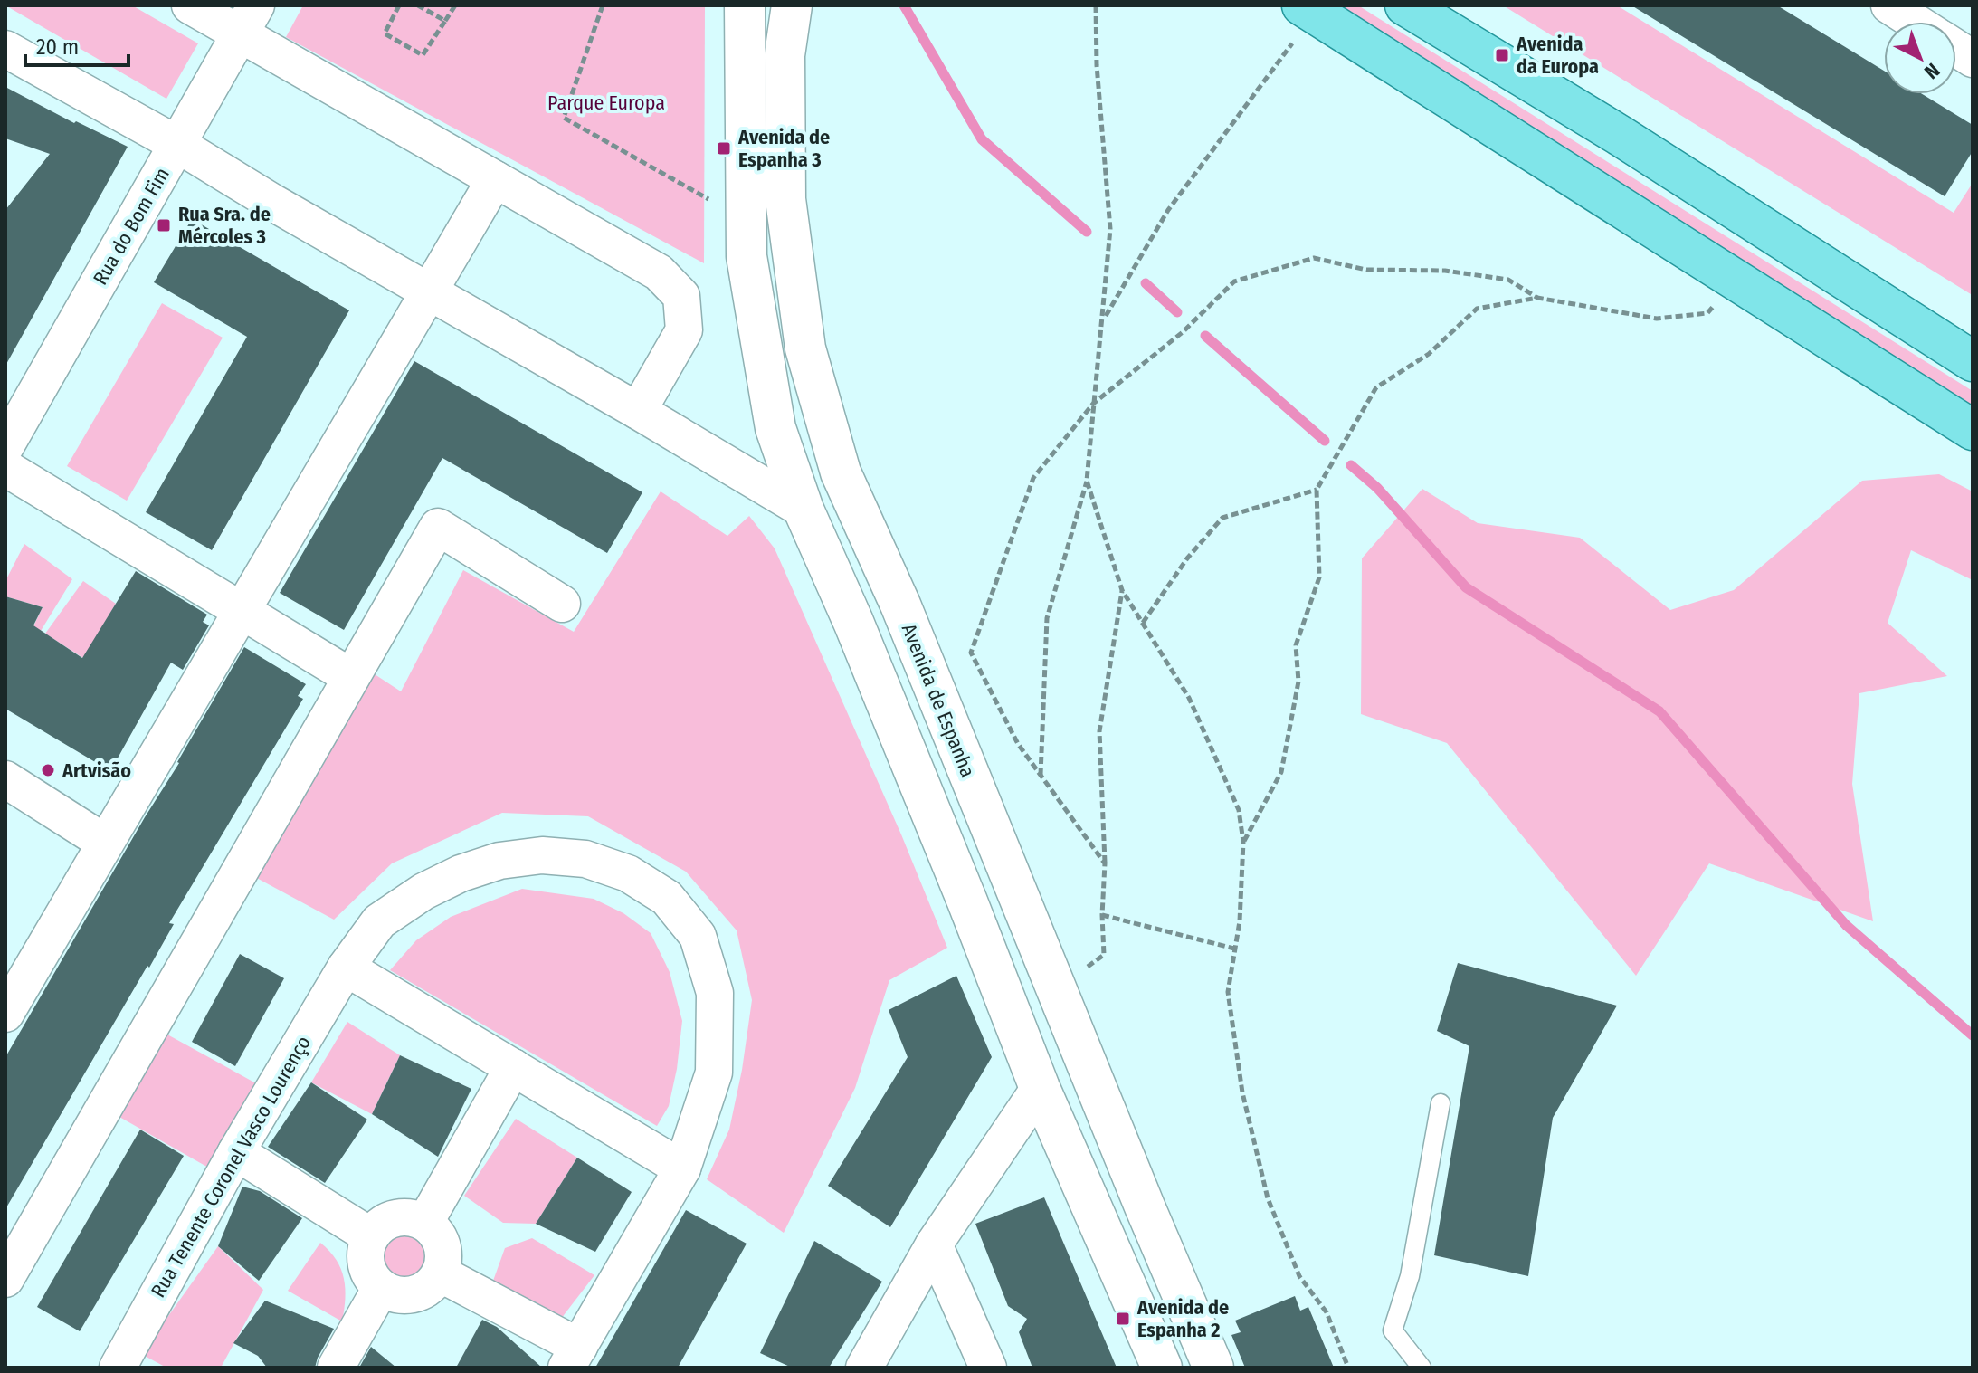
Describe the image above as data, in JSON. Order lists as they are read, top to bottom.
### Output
{
  "streets": {
    "main road": ["Avenida de Espanha"],
    "street": ["Rua do Bom Fim", "Rua Tenente Coronel Vasco Lourenço"]
  },
  "parks": ["Parque Europa"],
  "places": {
    "transit": [
      "Avenida da Europa",
      "Avenida de Espanha 3",
      "Rua Sra. de Mércoles 3",
      "Avenida de Espanha 2"
    ],
    "other": ["Artvisão"]
  },
  "scale_bar": "20 m",
  "north": "bottom right"
}
